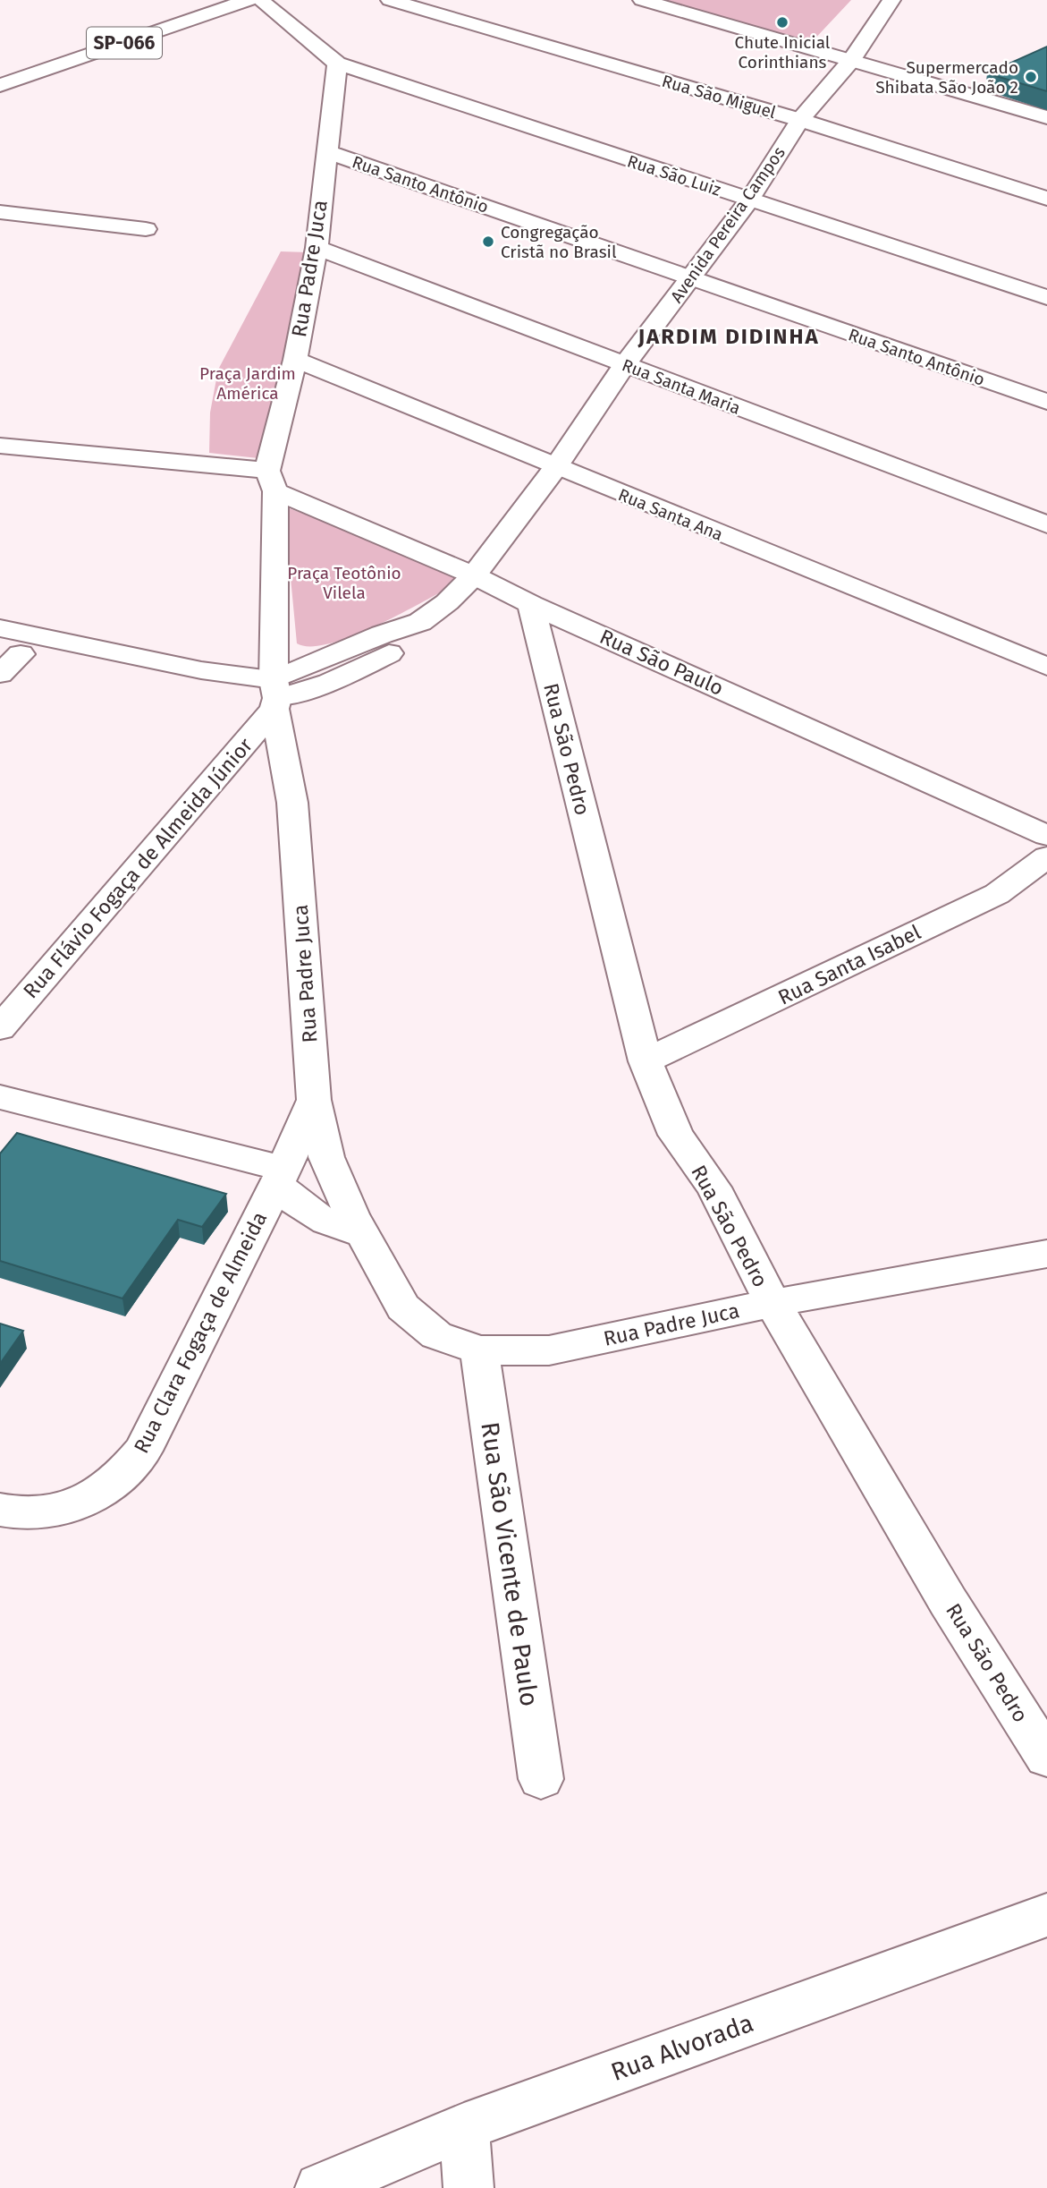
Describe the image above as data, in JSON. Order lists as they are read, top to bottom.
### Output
{
  "streets": {
    "street": [
      "SP-066",
      "Rua São Miguel",
      "Rua São Luiz",
      "Rua Santo Antônio",
      "Avenida Pereira Campos",
      "Rua Padre Juca",
      "Rua Santa Maria",
      "Rua Santa Ana",
      "Rua São Paulo",
      "Rua São Pedro",
      "Rua Flávio Fogaça de Almeida Júnior",
      "Rua Santa Isabel",
      "Rua Clara Fogaça de Almeida",
      "Rua São Vicente de Paulo",
      "Rua Alvorada"
    ]
  },
  "crossings": [
    ["Rua São Miguel", "Avenida Pereira Campos"],
    ["Rua São Luiz", "Avenida Pereira Campos"],
    ["Rua São Luiz", "Rua Padre Juca"],
    ["Rua Santo Antônio", "Avenida Pereira Campos"],
    ["Rua Santo Antônio", "Rua Padre Juca"],
    ["Avenida Pereira Campos", "Rua Padre Juca"],
    ["Avenida Pereira Campos", "Rua Santa Maria"],
    ["Avenida Pereira Campos", "Rua Santa Ana"],
    ["Avenida Pereira Campos", "Rua São Paulo"],
    ["Avenida Pereira Campos", "Rua Flávio Fogaça de Almeida Júnior"],
    ["Rua Padre Juca", "Rua Santa Maria"],
    ["Rua Padre Juca", "Rua Santa Ana"],
    ["Rua Padre Juca", "Rua São Paulo"],
    ["Rua Padre Juca", "Rua São Pedro"],
    ["Rua Padre Juca", "Rua Flávio Fogaça de Almeida Júnior"],
    ["Rua Padre Juca", "Rua Clara Fogaça de Almeida"],
    ["Rua Padre Juca", "Rua São Vicente de Paulo"],
    ["Rua São Paulo", "Rua São Pedro"],
    ["Rua São Pedro", "Rua Santa Isabel"]
  ],
  "districts": ["JARDIM DIDINHA"],
  "parks": ["Praça Jardim América", "Praça Teotônio Vilela"],
  "places": ["Chute Inicial Corinthians", "Supermercado Shibata São João 2", "Congregação Cristã no Brasil"]
}
